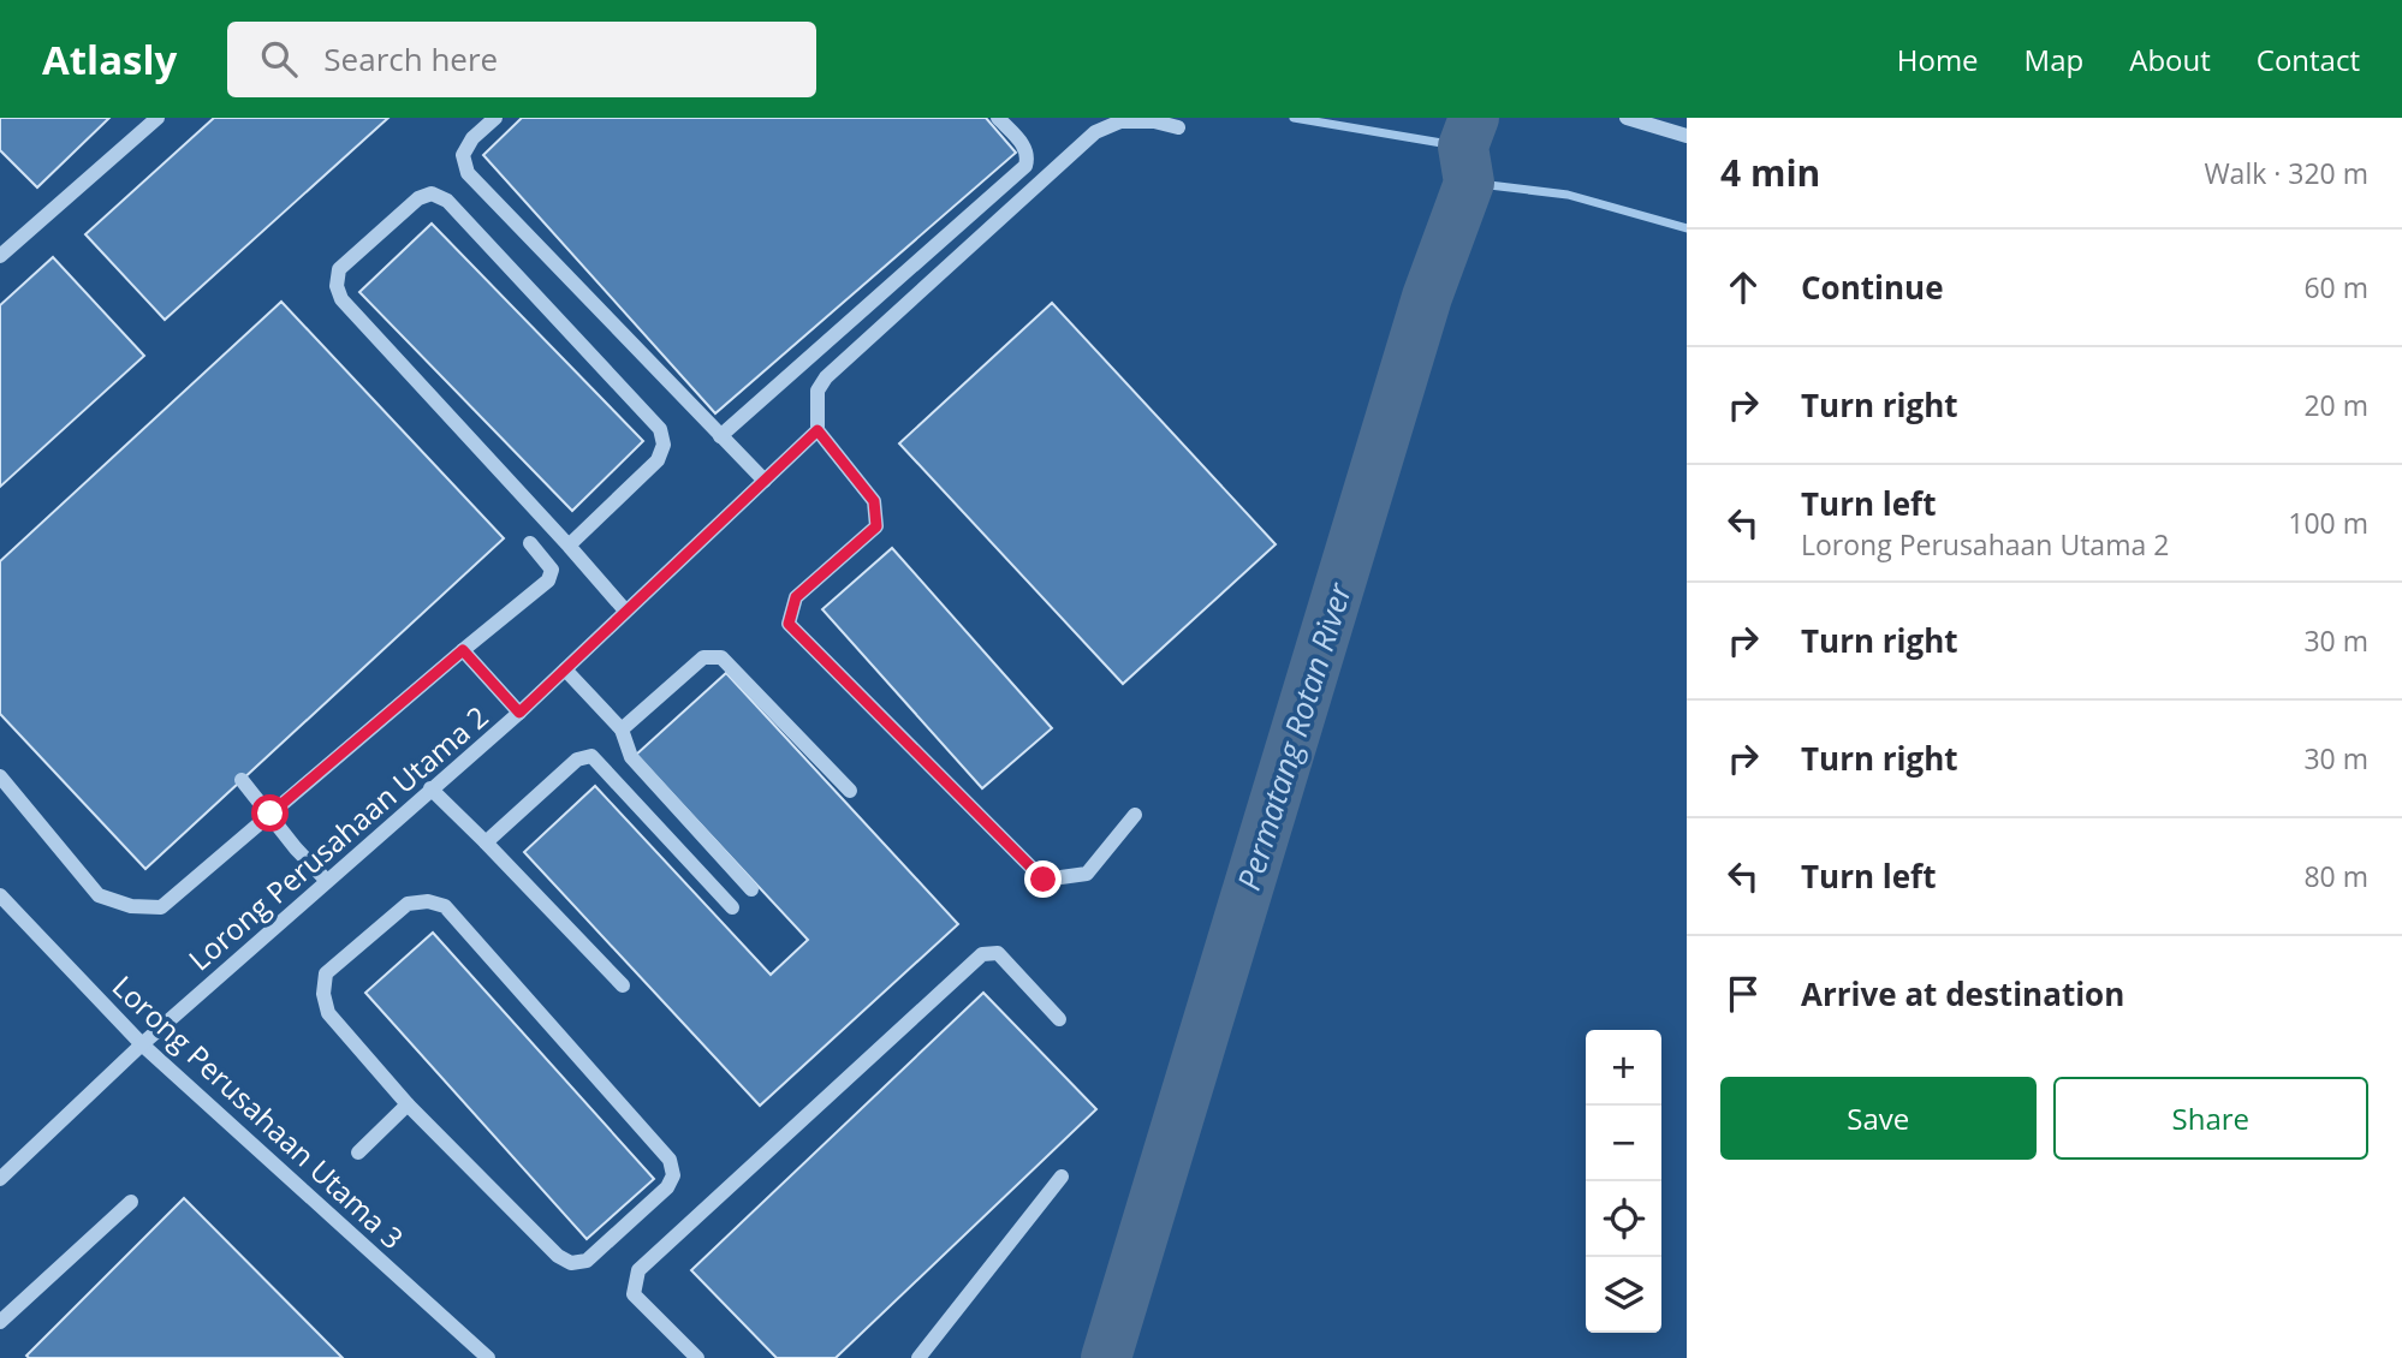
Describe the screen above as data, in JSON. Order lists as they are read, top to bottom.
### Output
{
  "streets": {
    "street": ["Lorong Perusahaan Utama 2", "Lorong Perusahaan Utama 3"]
  },
  "crossings": [
    ["Lorong Perusahaan Utama 2", "Lorong Perusahaan Utama 3"]
  ],
  "water": ["Permatang Rotan River"],
  "page": {
    "header": "Atlasly",
    "search": "Search here",
    "nav": [
      "Home",
      "Map",
      "About",
      "Contact"
    ],
    "heading": ["4 min", "Walk · 320 m"],
    "list": [
      ["Continue", "60 m"],
      ["Turn right", "20 m"],
      ["Turn left", "Lorong Perusahaan Utama 2", "100 m"],
      ["Turn right", "30 m"],
      ["Turn right", "30 m"],
      ["Turn left", "80 m"],
      "Arrive at destination"
    ],
    "map_buttons": ["+", "−"],
    "buttons": ["Save", "Share"]
  }
}
